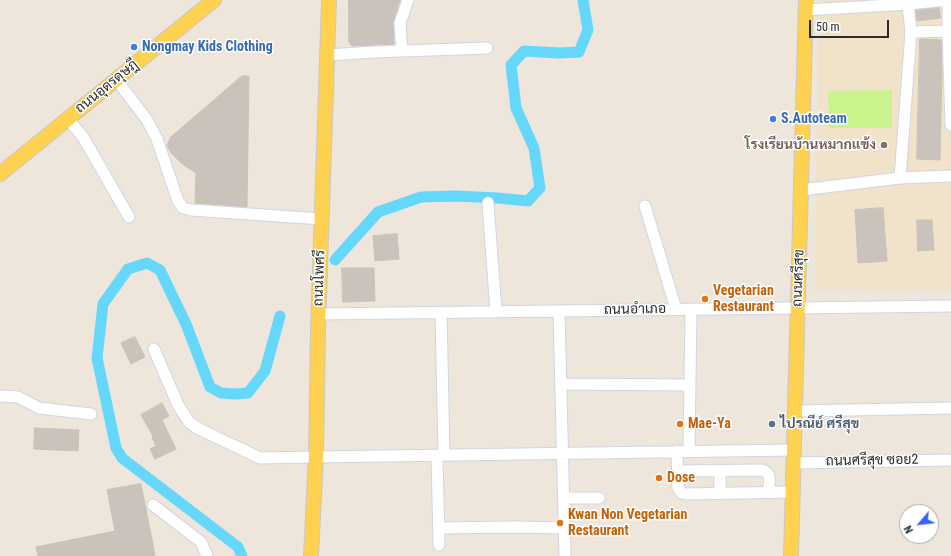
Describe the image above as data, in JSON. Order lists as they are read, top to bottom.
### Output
{
  "streets": {
    "main road": ["ถนนอุดรดุษฎี", "ถนนโพศรี", "ถนนศรีสุข"],
    "street": ["ถนนอำเภอ", "ถนนศรีสุข ซอย2"]
  },
  "crossings": [
    ["ถนนโพศรี", "ถนนอำเภอ"],
    ["ถนนโพศรี", "ถนนศรีสุข ซอย2"],
    ["ถนนศรีสุข", "ถนนอำเภอ"],
    ["ถนนศรีสุข", "ถนนศรีสุข ซอย2"]
  ],
  "places": [
    "Nongmay Kids Clothing",
    "S.Autoteam",
    "โรงเรียนบ้านหมากแข้ง",
    "Vegetarian Restaurant",
    "Mae-Ya",
    "ไปรณีย์ ศรีสุข",
    "Dose",
    "Kwan Non Vegetarian Restaurant"
  ],
  "scale_bar": "50 m",
  "north": "bottom left"
}
